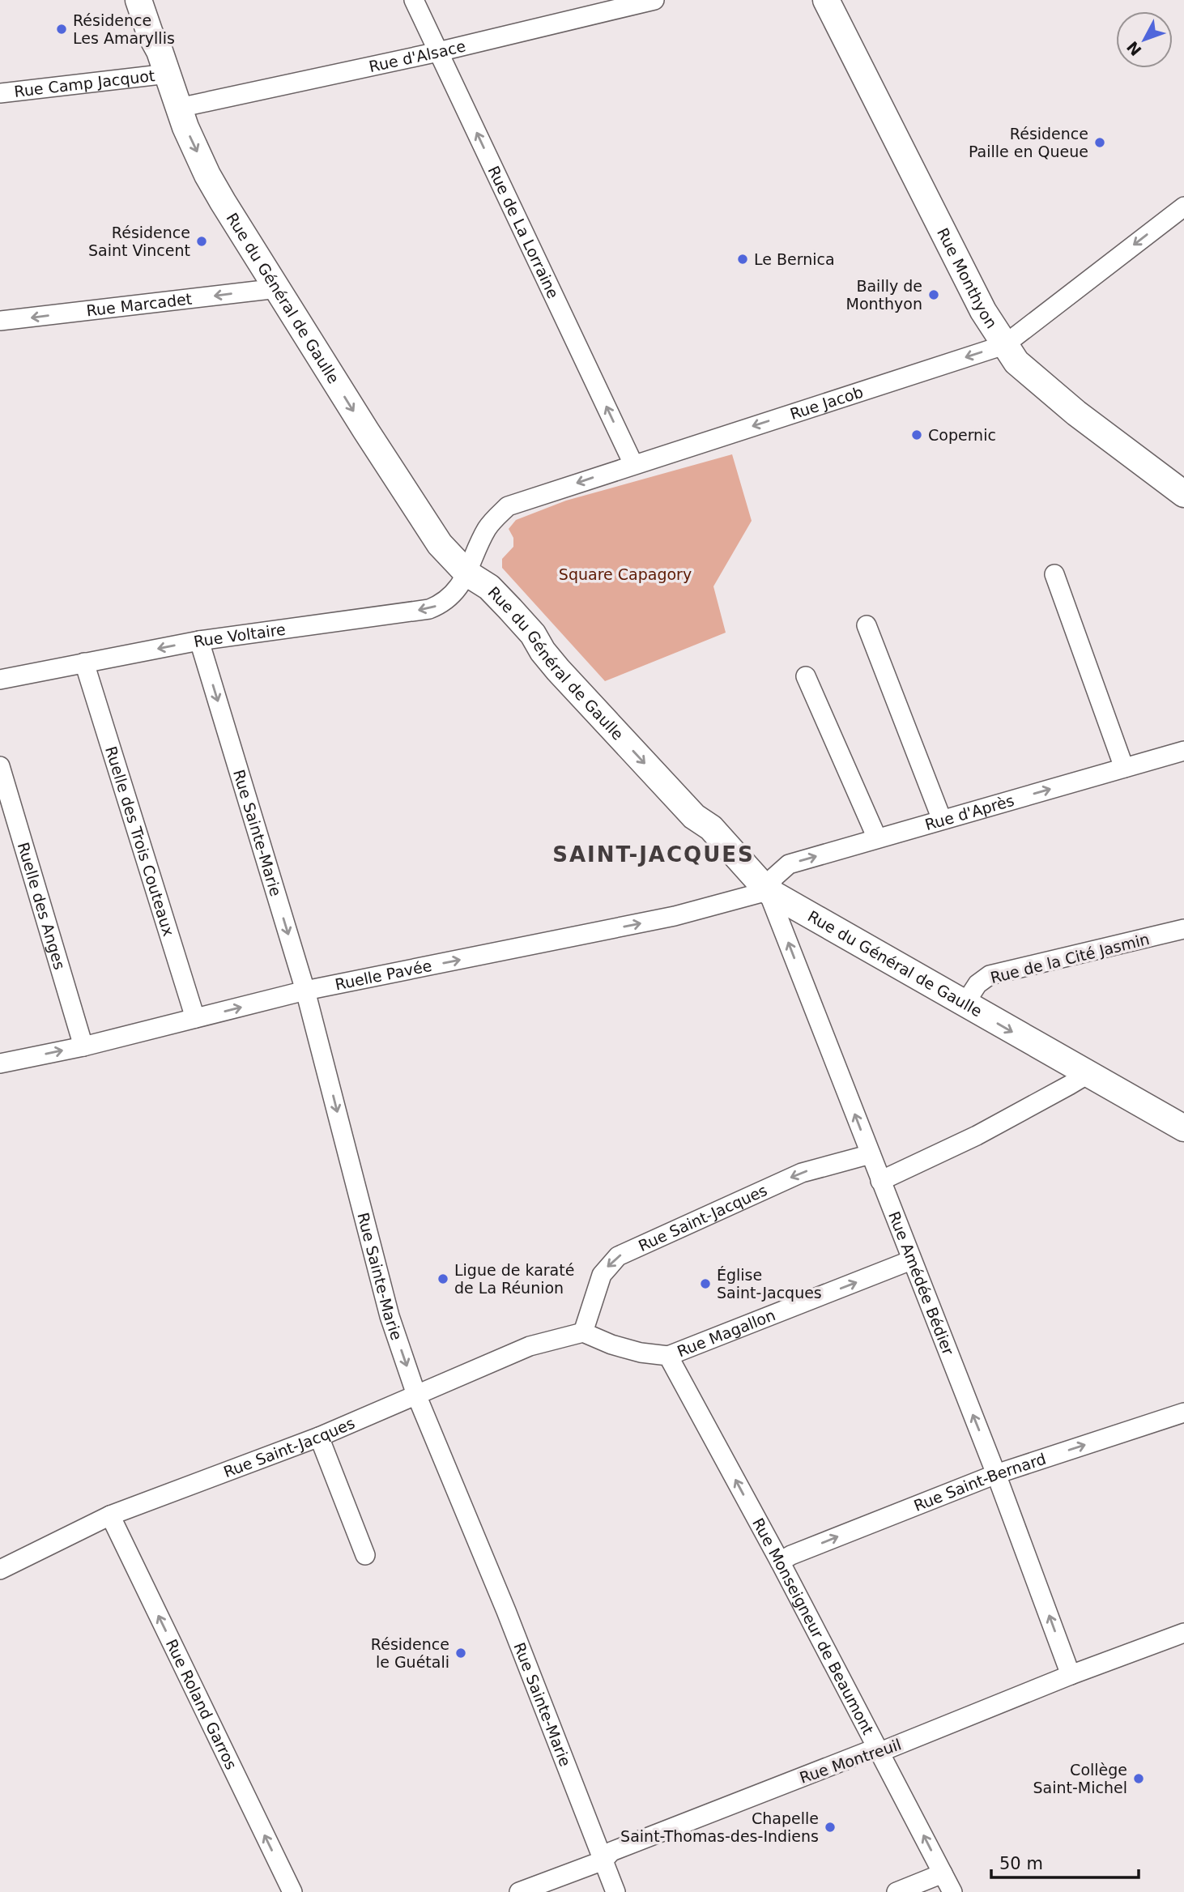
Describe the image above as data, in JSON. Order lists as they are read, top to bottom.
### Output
{
  "streets": {
    "main road": ["Rue Monthyon", "Rue du Général de Gaulle"],
    "street": [
      "Rue d'Alsace",
      "Rue Camp Jacquot",
      "Rue de La Lorraine",
      "Rue Marcadet",
      "Rue Jacob",
      "Rue Voltaire",
      "Rue d'Après",
      "Rue Sainte-Marie",
      "Ruelle des Trois Couteaux",
      "Ruelle des Anges",
      "Rue de la Cité Jasmin",
      "Ruelle Pavée",
      "Rue Saint-Jacques",
      "Rue Amédée Bédier",
      "Rue Magallon",
      "Rue Saint-Bernard",
      "Rue Monseigneur de Beaumont",
      "Rue Roland Garros",
      "Rue Montreuil"
    ]
  },
  "crossings": [
    ["Rue d'Alsace", "Rue de La Lorraine"],
    ["Rue d'Alsace", "Rue du Général de Gaulle"],
    ["Rue Camp Jacquot", "Rue du Général de Gaulle"],
    ["Rue de La Lorraine", "Rue Jacob"],
    ["Rue Monthyon", "Rue Jacob"],
    ["Rue du Général de Gaulle", "Rue Marcadet"],
    ["Rue du Général de Gaulle", "Rue Jacob"],
    ["Rue du Général de Gaulle", "Rue Voltaire"],
    ["Rue du Général de Gaulle", "Rue d'Après"],
    ["Rue du Général de Gaulle", "Rue de la Cité Jasmin"],
    ["Rue du Général de Gaulle", "Ruelle Pavée"],
    ["Rue du Général de Gaulle", "Rue Amédée Bédier"],
    ["Rue Jacob", "Rue Voltaire"],
    ["Rue Voltaire", "Rue Sainte-Marie"],
    ["Rue Voltaire", "Ruelle des Trois Couteaux"],
    ["Rue d'Après", "Ruelle Pavée"],
    ["Rue d'Après", "Rue Amédée Bédier"],
    ["Rue Sainte-Marie", "Ruelle Pavée"],
    ["Rue Sainte-Marie", "Rue Saint-Jacques"],
    ["Rue Sainte-Marie", "Rue Montreuil"],
    ["Ruelle des Trois Couteaux", "Ruelle Pavée"],
    ["Ruelle des Anges", "Ruelle Pavée"],
    ["Ruelle Pavée", "Rue Amédée Bédier"],
    ["Rue Saint-Jacques", "Rue Amédée Bédier"],
    ["Rue Saint-Jacques", "Rue Roland Garros"],
    ["Rue Amédée Bédier", "Rue Magallon"],
    ["Rue Amédée Bédier", "Rue Saint-Bernard"],
    ["Rue Amédée Bédier", "Rue Montreuil"],
    ["Rue Magallon", "Rue Monseigneur de Beaumont"],
    ["Rue Saint-Bernard", "Rue Monseigneur de Beaumont"],
    ["Rue Monseigneur de Beaumont", "Rue Montreuil"]
  ],
  "one_way": [
    "Rue de La Lorraine",
    "Rue du Général de Gaulle",
    "Rue Marcadet",
    "Rue Jacob",
    "Rue Voltaire",
    "Rue d'Après",
    "Rue Sainte-Marie",
    "Ruelle Pavée",
    "Rue Amédée Bédier",
    "Rue Magallon",
    "Rue Saint-Bernard",
    "Rue Monseigneur de Beaumont",
    "Rue Roland Garros"
  ],
  "districts": ["SAINT-JACQUES"],
  "parks": ["Square Capagory"],
  "places": [
    "Résidence Les Amaryllis",
    "Résidence Paille en Queue",
    "Résidence Saint Vincent",
    "Le Bernica",
    "Bailly de Monthyon",
    "Copernic",
    "Ligue de karaté de La Réunion",
    "Église Saint-Jacques",
    "Résidence le Guétali",
    "Collège Saint-Michel",
    "Chapelle Saint-Thomas-des-Indiens"
  ],
  "scale_bar": "50 m",
  "north": "bottom left"
}
